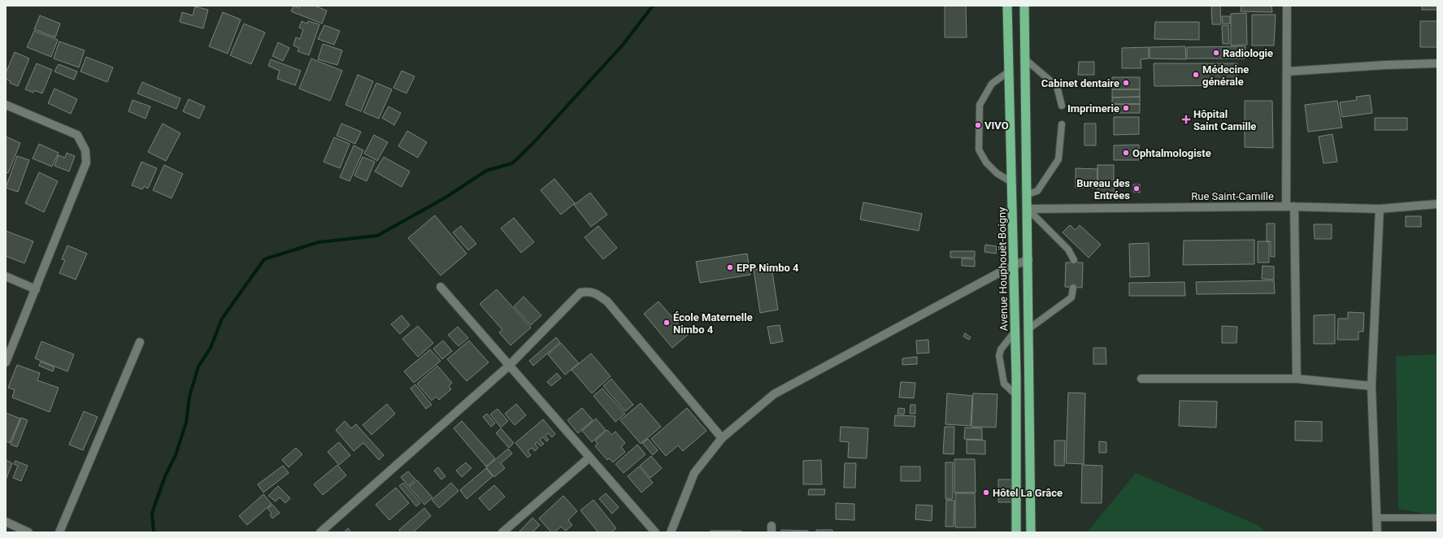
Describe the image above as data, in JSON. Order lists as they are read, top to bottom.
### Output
{
  "streets": {
    "highway": ["Avenue Houphouët-Boigny"],
    "street": ["Rue Saint-Camille"]
  },
  "places": {
    "other": [
      "Radiologie",
      "Médecine générale",
      "Cabinet dentaire",
      "Imprimerie",
      "VIVO",
      "Ophtalmologiste",
      "Bureau des Entrées",
      "EPP Nimbo 4",
      "École Maternelle Nimbo 4",
      "Hôtel La Grâce"
    ],
    "health": ["Hôpital Saint Camille"]
  }
}
